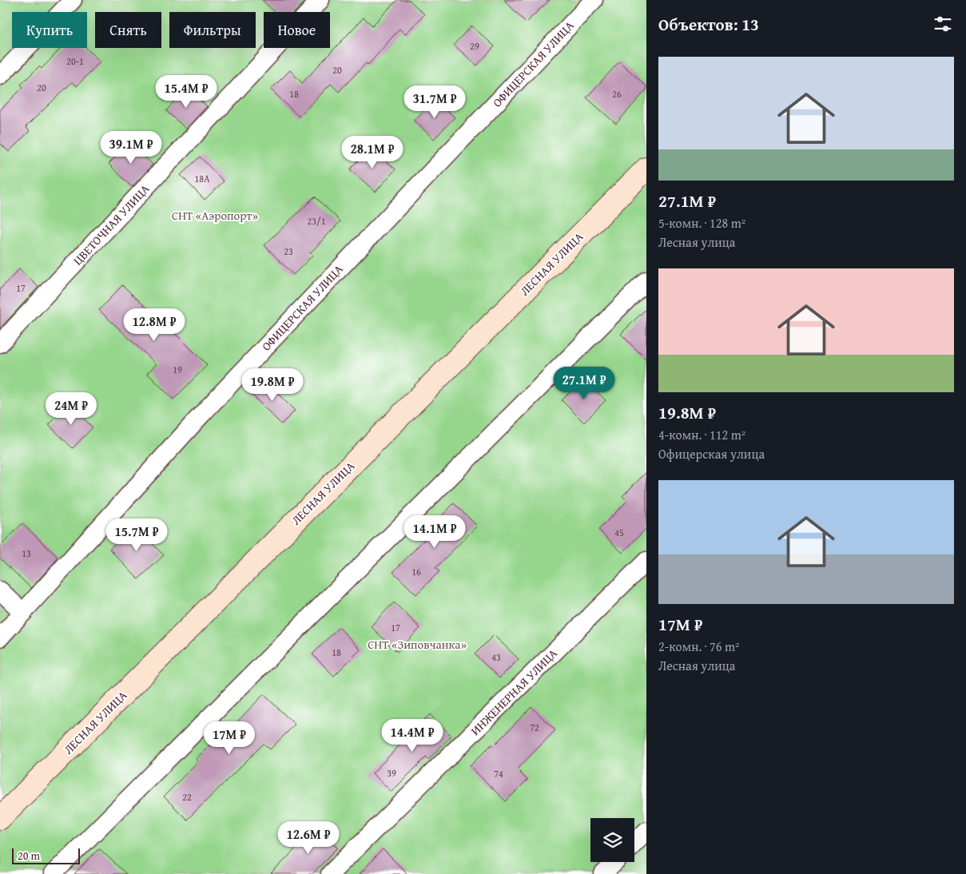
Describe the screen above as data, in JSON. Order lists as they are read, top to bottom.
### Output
{
  "streets": {
    "street": [
      "ОФИЦЕРСКАЯ УЛИЦА",
      "ЦВЕТОЧНАЯ УЛИЦА",
      "ЛЕСНАЯ УЛИЦА",
      "ИНЖЕНЕРНАЯ УЛИЦА"
    ]
  },
  "parks": ["СНТ «Аэропорт»", "СНТ «Зиповчанка»"],
  "house_numbers": [
    "29",
    "20-1",
    "20",
    "20",
    "18",
    "26",
    "18А",
    "23/1",
    "23",
    "17",
    "19",
    "45",
    "13",
    "16",
    "17",
    "18",
    "43",
    "72",
    "39",
    "74",
    "22"
  ],
  "scale_bar": "20 m",
  "page": {
    "heading": "Объектов: 13",
    "chip": [
      "Купить",
      "Снять",
      "Фильтры",
      "Новое"
    ],
    "list": [
      {
        "name": "27.1M ₽",
        "note": "5-комн. · 128 m² · Лесная улица"
      },
      {
        "name": "19.8M ₽",
        "note": "4-комн. · 112 m² · Офицерская улица"
      },
      {
        "name": "17M ₽",
        "note": "2-комн. · 76 m² · Лесная улица"
      }
    ],
    "price": [
      "15.4M ₽",
      "31.7M ₽",
      "39.1M ₽",
      "28.1M ₽",
      "12.8M ₽",
      "27.1M ₽",
      "19.8M ₽",
      "24M ₽",
      "14.1M ₽",
      "15.7M ₽",
      "14.4M ₽",
      "17M ₽",
      "12.6M ₽"
    ],
    "scale": "20 m"
  }
}
